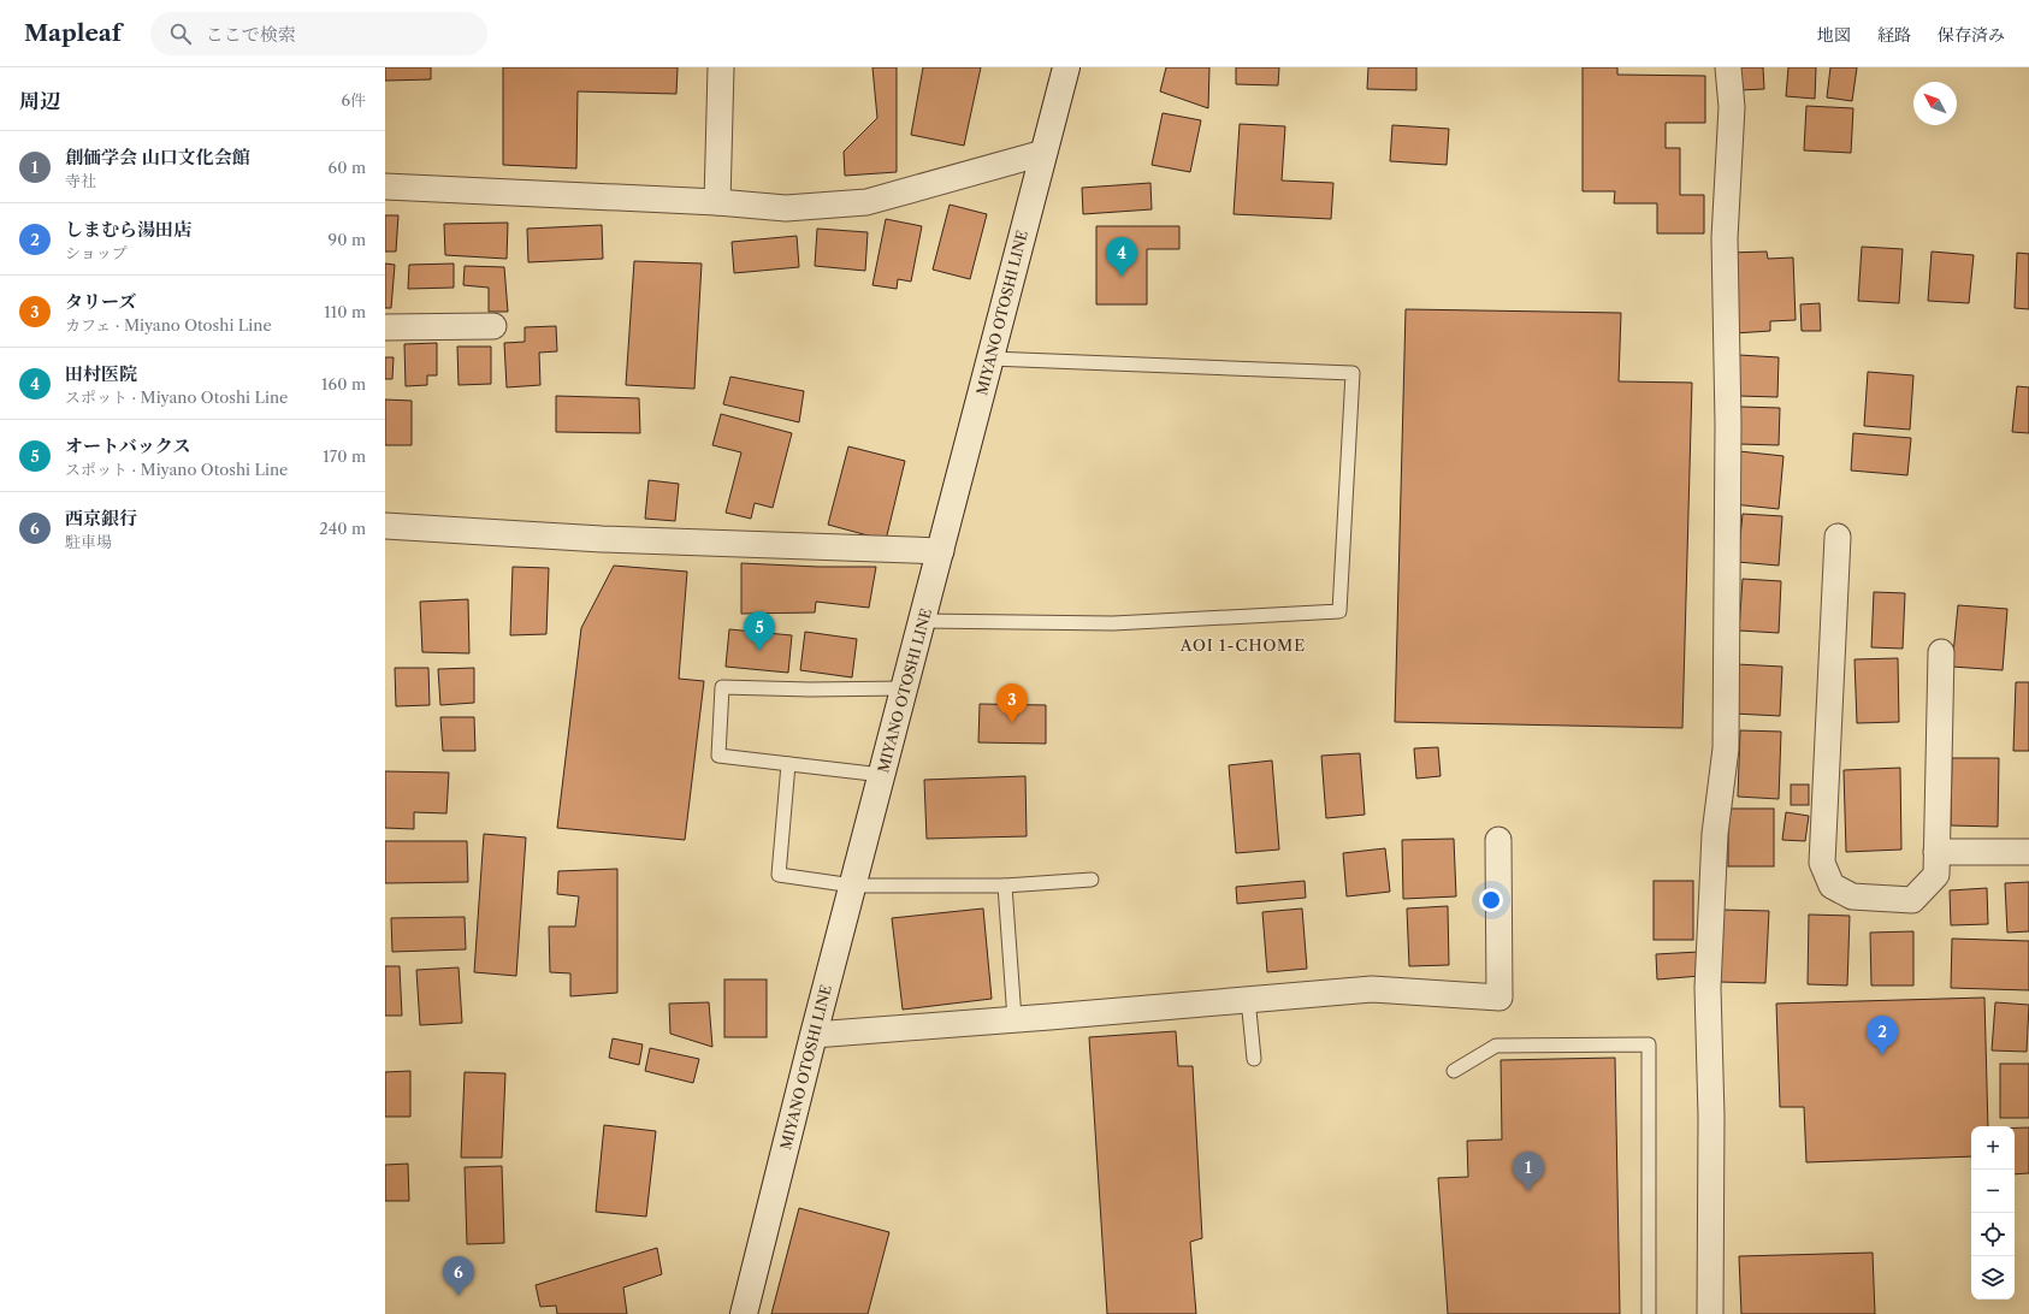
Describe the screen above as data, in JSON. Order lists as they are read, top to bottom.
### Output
{
  "streets": {
    "main road": ["MIYANO OTOSHI LINE"]
  },
  "districts": ["AOI 1-CHOME"],
  "north": "top left",
  "page": {
    "header": "Mapleaf",
    "search": "ここで検索",
    "nav": ["地図", "経路", "保存済み"],
    "heading": ["周辺", "6件"],
    "list": [
      {
        "mark": "1",
        "name": "創価学会 山口文化会館",
        "note": "寺社",
        "value": "60 m"
      },
      {
        "mark": "2",
        "name": "しまむら湯田店",
        "note": "ショップ",
        "value": "90 m"
      },
      {
        "mark": "3",
        "name": "タリーズ",
        "note": "カフェ · Miyano Otoshi Line",
        "value": "110 m"
      },
      {
        "mark": "4",
        "name": "田村医院",
        "note": "スポット · Miyano Otoshi Line",
        "value": "160 m"
      },
      {
        "mark": "5",
        "name": "オートバックス",
        "note": "スポット · Miyano Otoshi Line",
        "value": "170 m"
      },
      {
        "mark": "6",
        "name": "西京銀行",
        "note": "駐車場",
        "value": "240 m"
      }
    ],
    "pins": [
      "4",
      "5",
      "3",
      "2",
      "1",
      "6"
    ],
    "map_buttons": ["+", "−"]
  }
}
